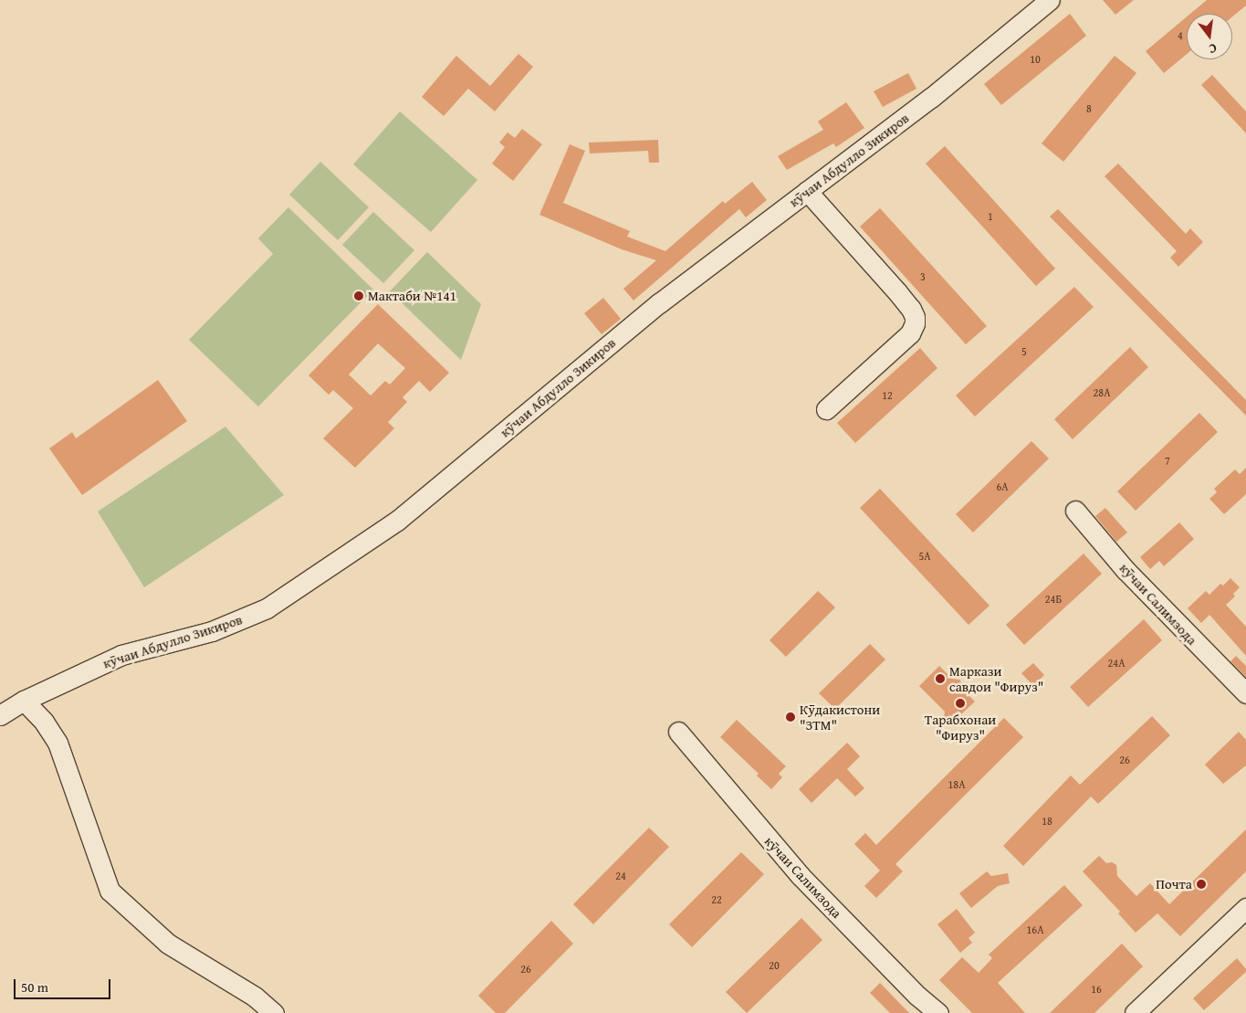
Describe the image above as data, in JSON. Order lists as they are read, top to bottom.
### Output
{
  "streets": {
    "street": ["кӯчаи Абдулло Зикиров", "кӯчаи Салимзода"]
  },
  "places": [
    "Мактаби №141",
    "Маркази савдои \"Фируз\"",
    "Тарабхонаи \"Фируз\"",
    "Кӯдакистони \"ЗТМ\"",
    "Почта"
  ],
  "house_numbers": [
    "4",
    "10",
    "8",
    "1",
    "3",
    "5",
    "28А",
    "12",
    "7",
    "6А",
    "5А",
    "24Б",
    "24А",
    "26",
    "18А",
    "18",
    "24",
    "22",
    "16А",
    "20",
    "26",
    "16"
  ],
  "scale_bar": "50 m",
  "north": "bottom"
}
